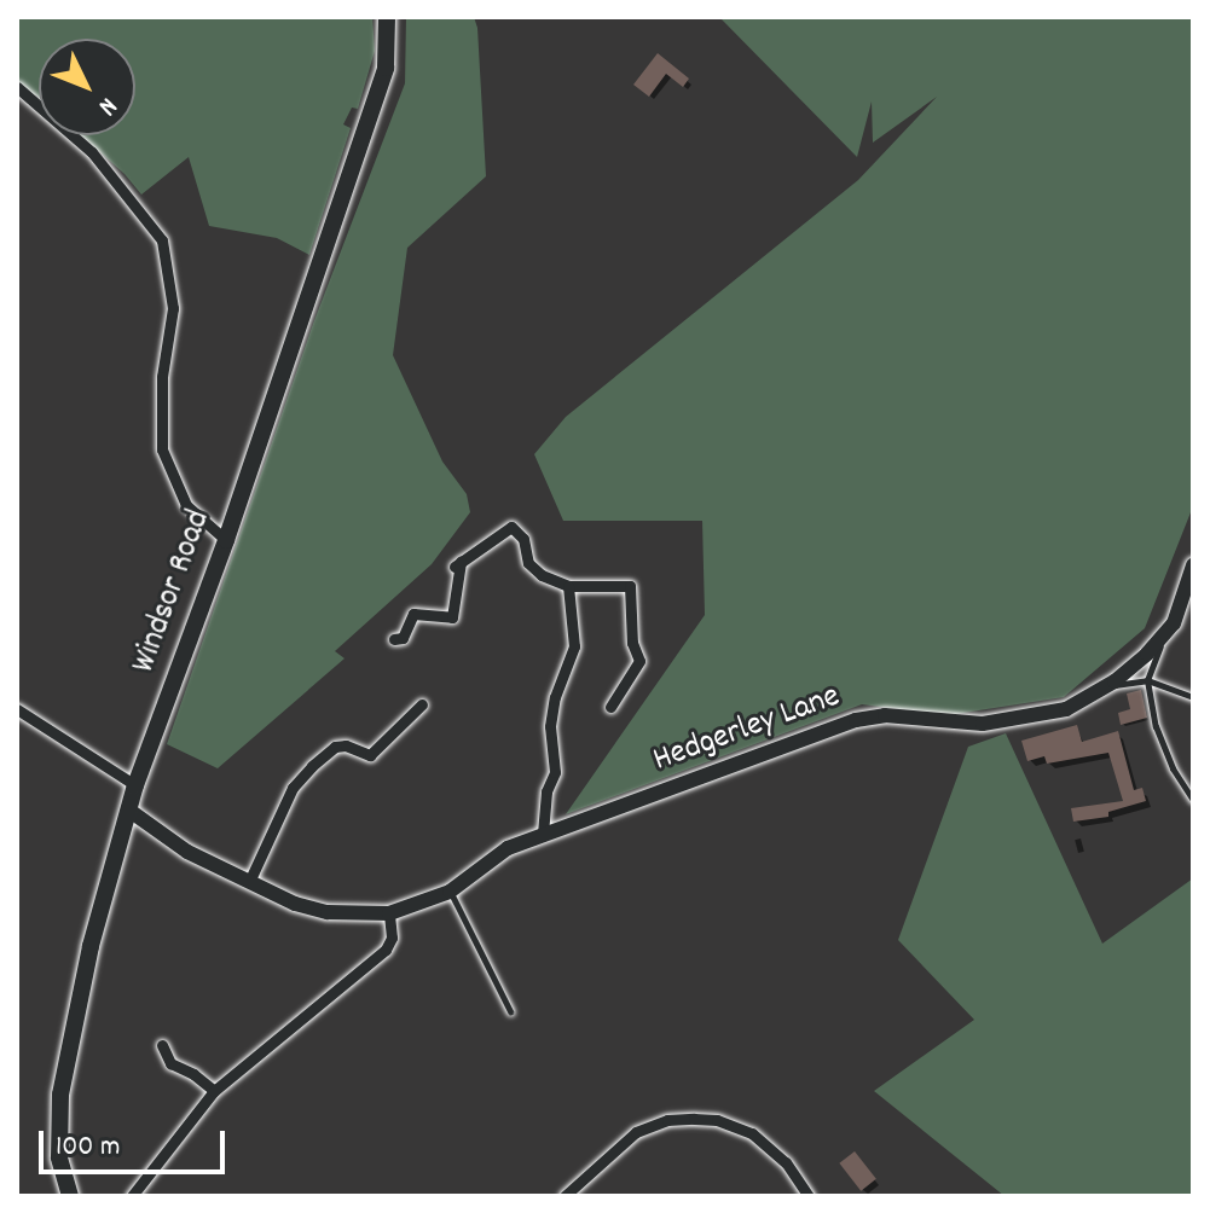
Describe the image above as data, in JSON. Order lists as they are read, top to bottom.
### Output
{
  "streets": {
    "main road": ["Windsor Road"],
    "street": ["Hedgerley Lane"]
  },
  "crossings": [
    ["Windsor Road", "Hedgerley Lane"]
  ],
  "scale_bar": "100 m",
  "north": "bottom right"
}
